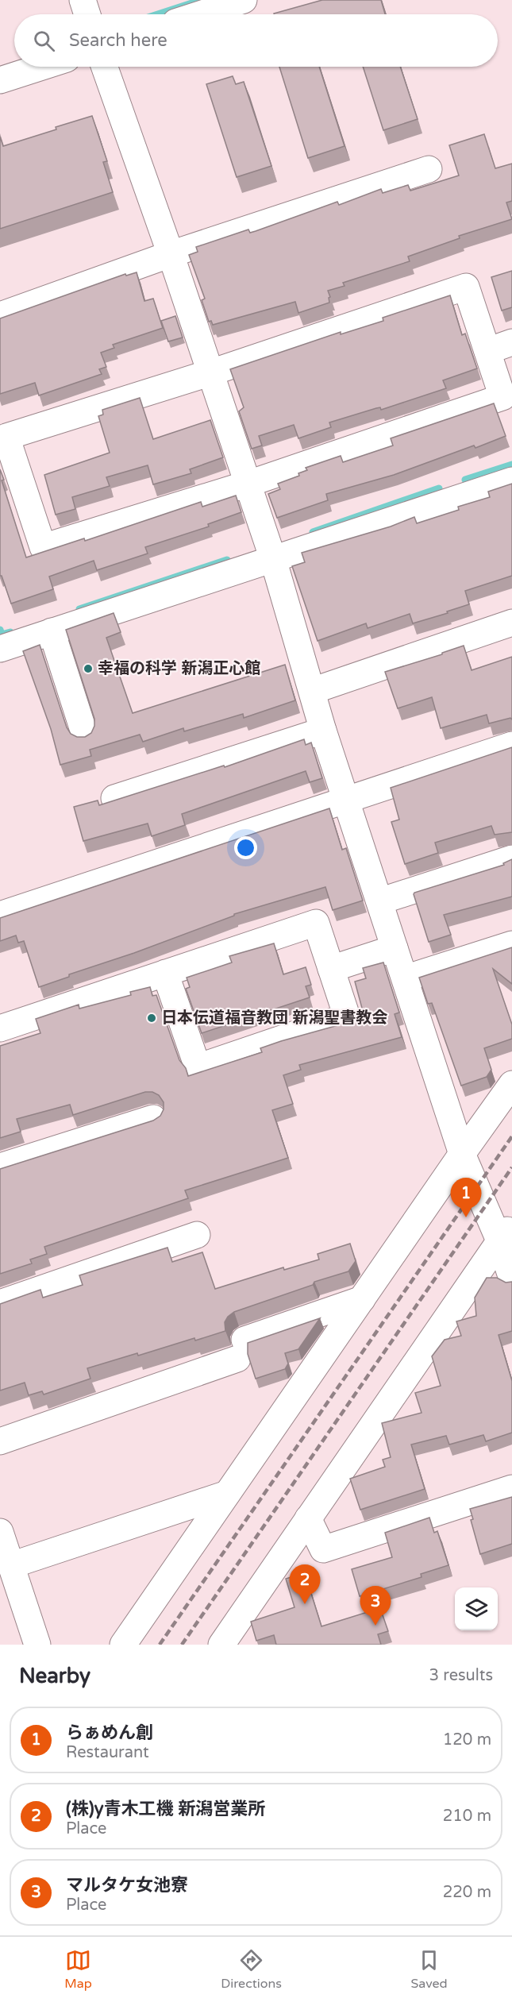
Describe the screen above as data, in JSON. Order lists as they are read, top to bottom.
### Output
{
  "places": ["幸福の科学 新潟正心館", "日本伝道福音教団 新潟聖書教会"],
  "page": {
    "search": "Search here",
    "pins": ["1", "2", "3"],
    "heading": ["Nearby", "3 results"],
    "list": [
      {
        "mark": "1",
        "name": "らぁめん創",
        "note": "Restaurant",
        "value": "120 m"
      },
      {
        "mark": "2",
        "name": "(株)y青木工機 新潟営業所",
        "note": "Place",
        "value": "210 m"
      },
      {
        "mark": "3",
        "name": "マルタケ女池寮",
        "note": "Place",
        "value": "220 m"
      }
    ],
    "nav": ["Map", "Directions", "Saved"]
  }
}
